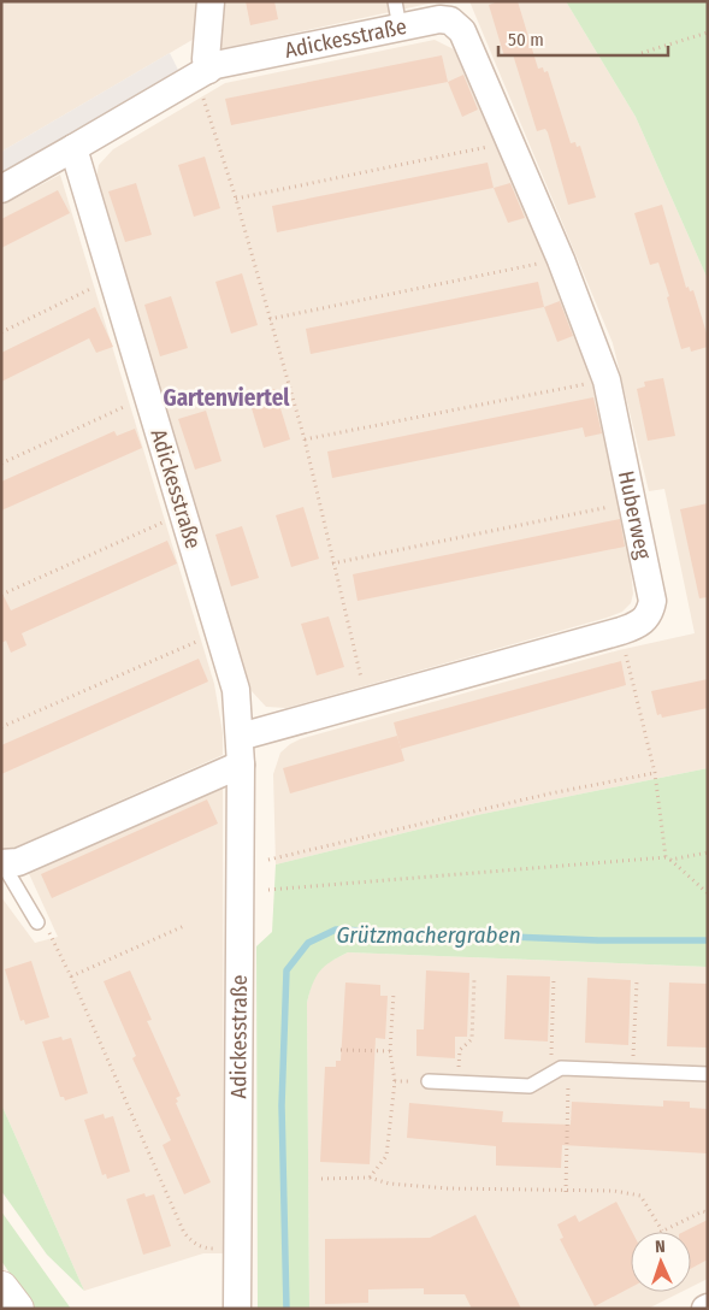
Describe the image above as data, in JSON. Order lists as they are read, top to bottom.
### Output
{
  "streets": {
    "street": ["Adickesstraße", "Huberweg"]
  },
  "crossings": [
    ["Adickesstraße", "Huberweg"]
  ],
  "districts": ["Gartenviertel"],
  "water": ["Grützmachergraben"],
  "scale_bar": "50 m",
  "north": "top"
}
